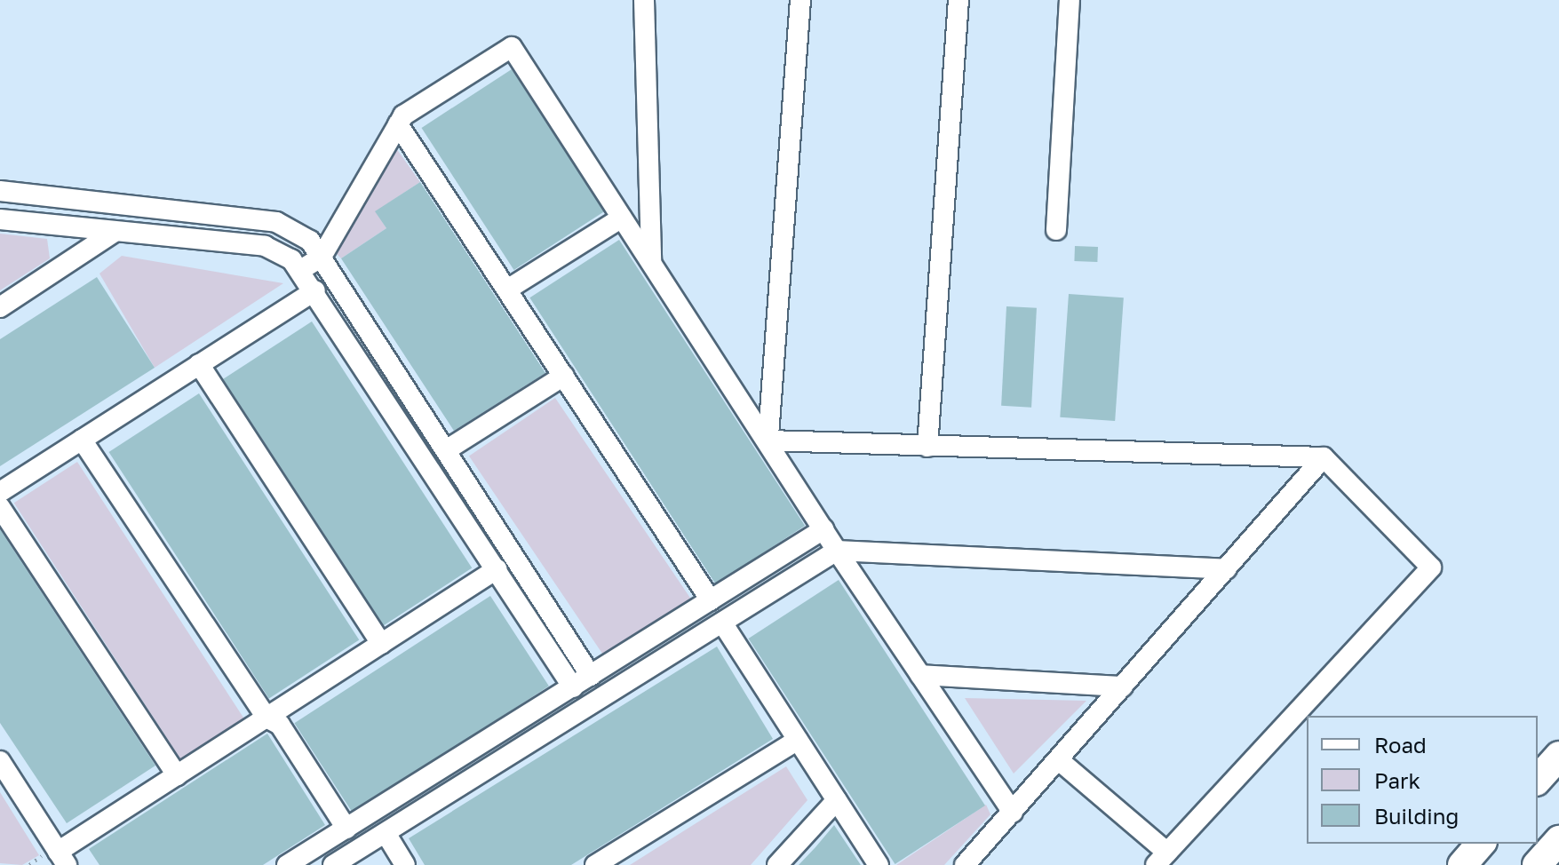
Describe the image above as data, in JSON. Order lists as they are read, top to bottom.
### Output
{
  "legend": ["Road", "Park", "Building"]
}
